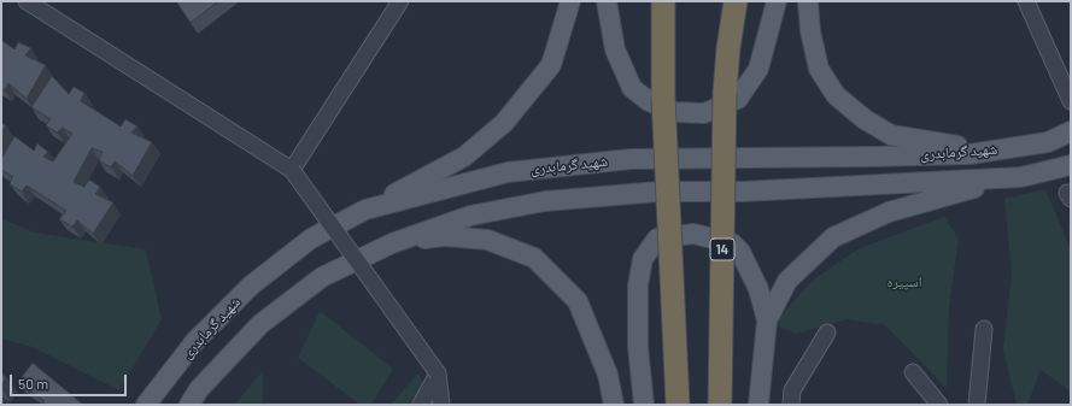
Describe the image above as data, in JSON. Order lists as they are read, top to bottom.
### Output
{
  "streets": {
    "highway": ["14"],
    "main road": ["شهید گرمابدری"]
  },
  "parks": ["اسپیره"],
  "scale_bar": "50 m"
}
